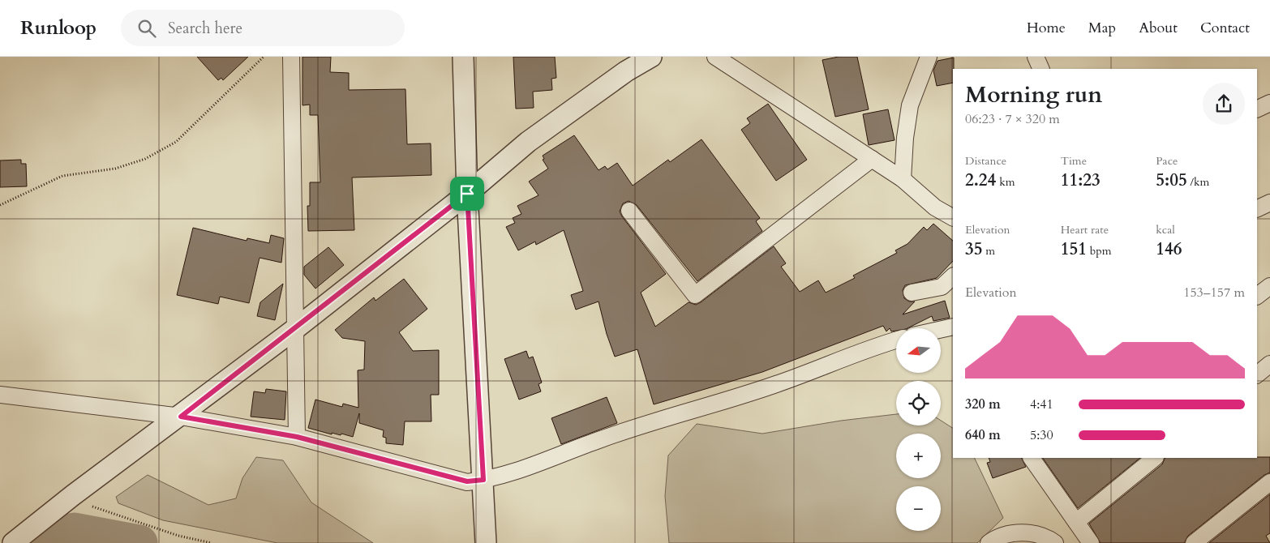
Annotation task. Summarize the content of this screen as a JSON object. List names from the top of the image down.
{
  "north": "left",
  "page": {
    "header": "Runloop",
    "search": "Search here",
    "nav": [
      "Home",
      "Map",
      "About",
      "Contact"
    ],
    "heading": ["Morning run", "06:23 · 7 × 320 m"],
    "stats": [
      ["Distance", "2.24 km"],
      ["Time", "11:23"],
      ["Pace", "5:05 /km"],
      ["Elevation", "35 m"],
      ["Heart rate", "151 bpm"],
      ["kcal", "146"]
    ],
    "chart": ["Elevation", "153–157 m"],
    "map_buttons": ["+", "−"],
    "list": [
      {
        "name": "320 m",
        "note": "4:41"
      },
      {
        "name": "640 m",
        "note": "5:30"
      }
    ]
  }
}
